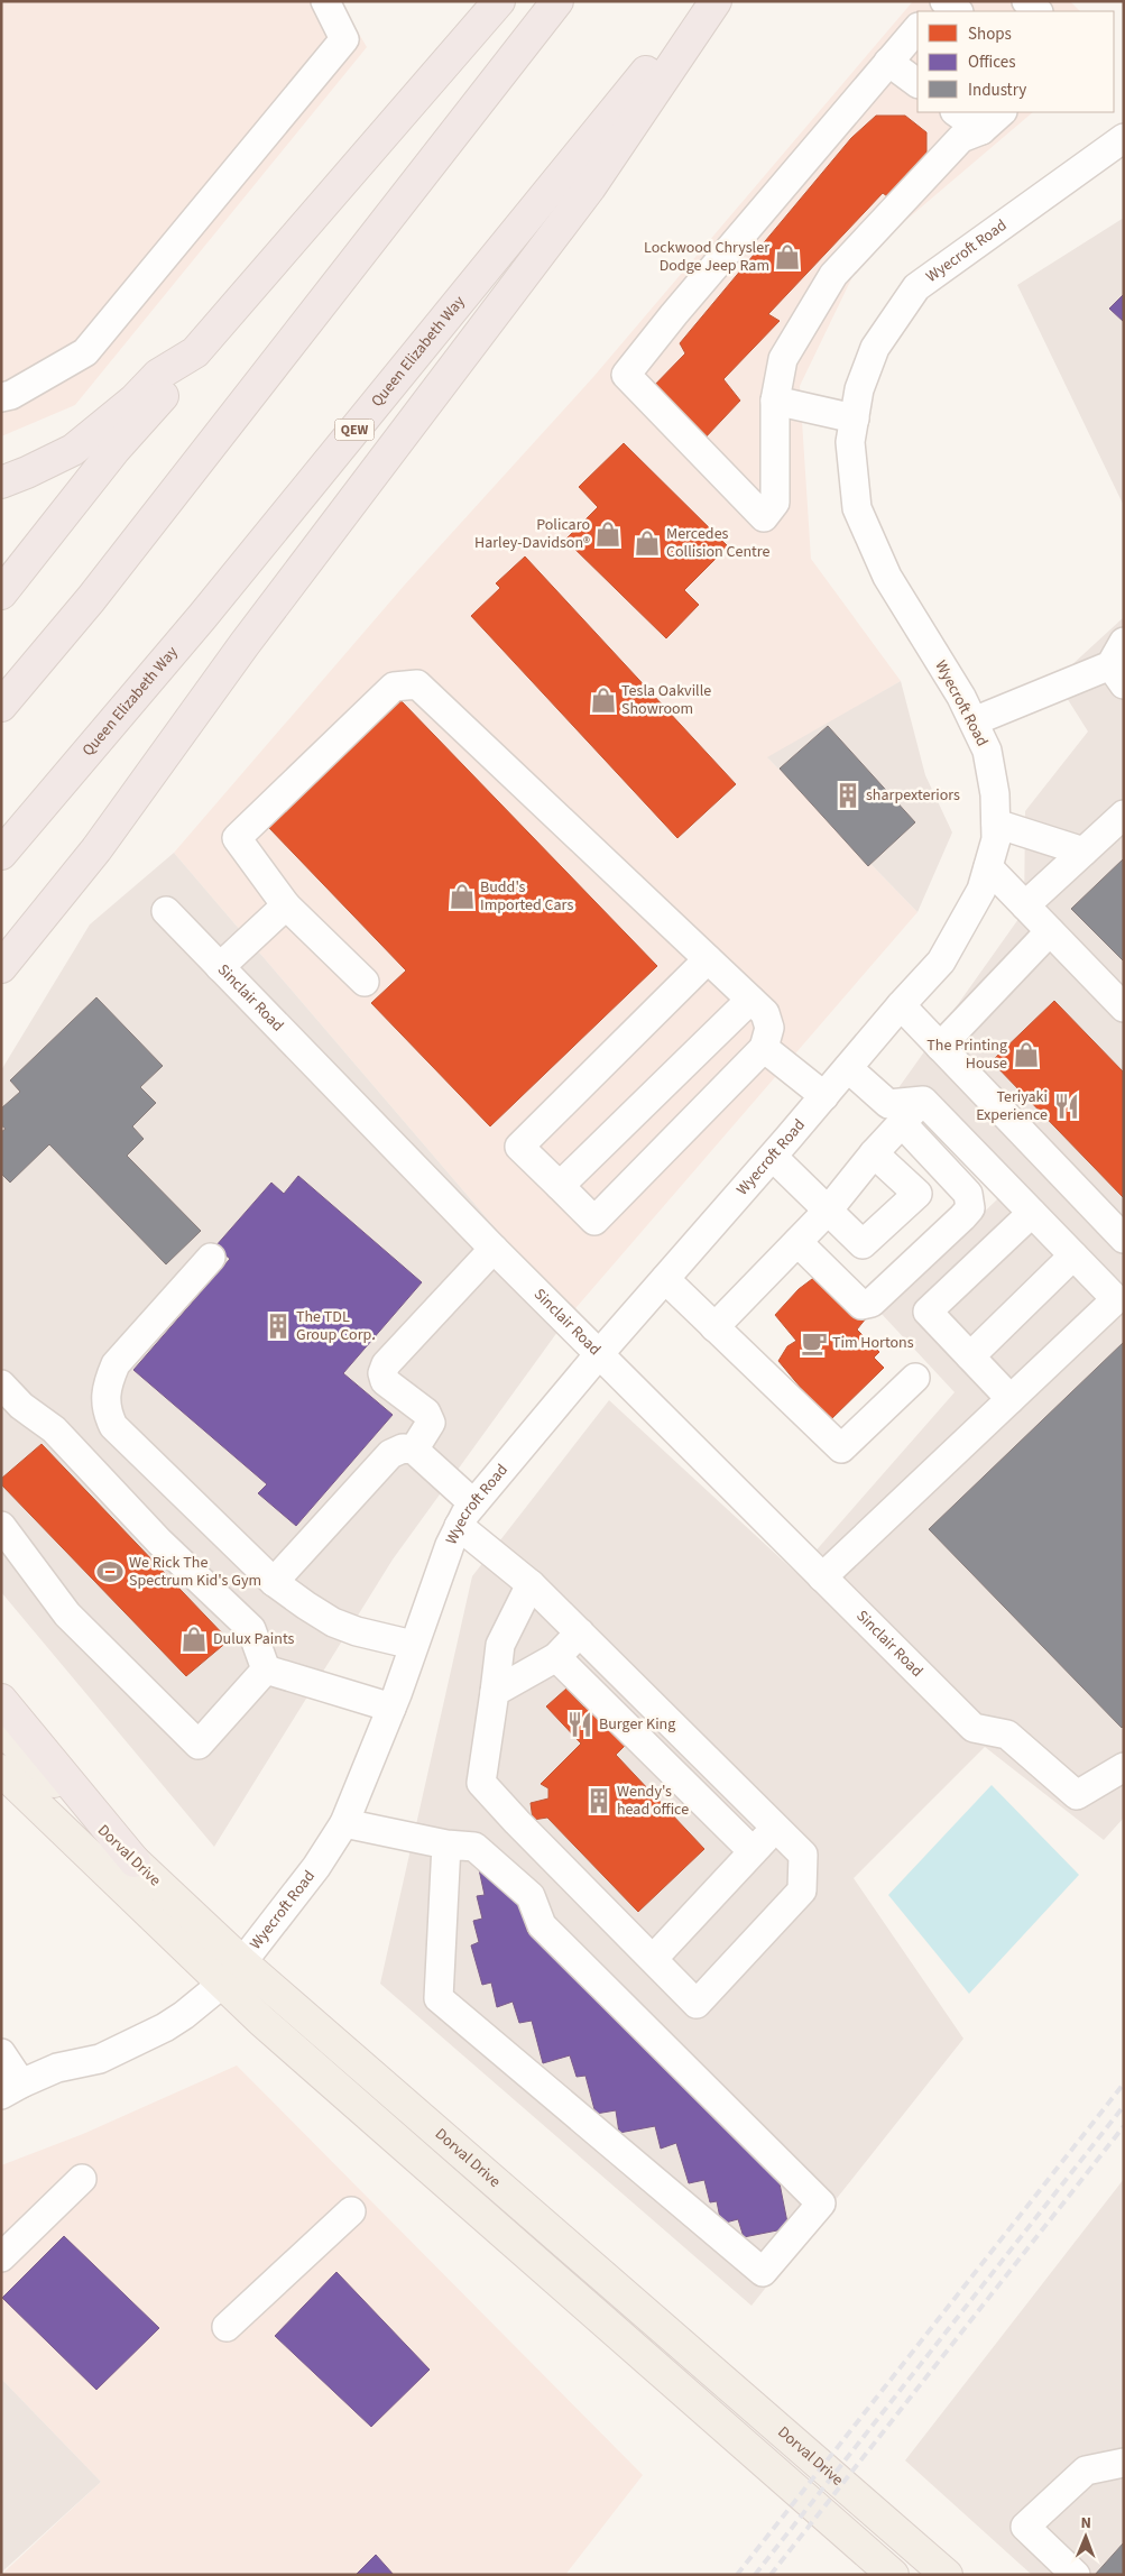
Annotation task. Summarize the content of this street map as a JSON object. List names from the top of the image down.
{
  "streets": {
    "highway": ["Queen Elizabeth Way", "QEW"],
    "main road": ["Dorval Drive"],
    "street": ["Wyecroft Road", "Sinclair Road"]
  },
  "crossings": [
    ["Wyecroft Road", "Sinclair Road"],
    ["Wyecroft Road", "Dorval Drive"]
  ],
  "places": {
    "shop": [
      "Lockwood Chrysler Dodge Jeep Ram",
      "Policaro Harley-Davidson®",
      "Mercedes Collision Centre",
      "Tesla Oakville Showroom",
      "Budd's Imported Cars",
      "The Printing House",
      "Dulux Paints"
    ],
    "building": ["sharpexteriors", "The TDL Group Corp.", "Wendy's head office"],
    "restaurant": ["Teriyaki Experience", "Burger King"],
    "cafe": ["Tim Hortons"],
    "sports": ["We Rick The Spectrum Kid's Gym"]
  },
  "legend": ["Shops", "Offices", "Industry"],
  "north": "top"
}
